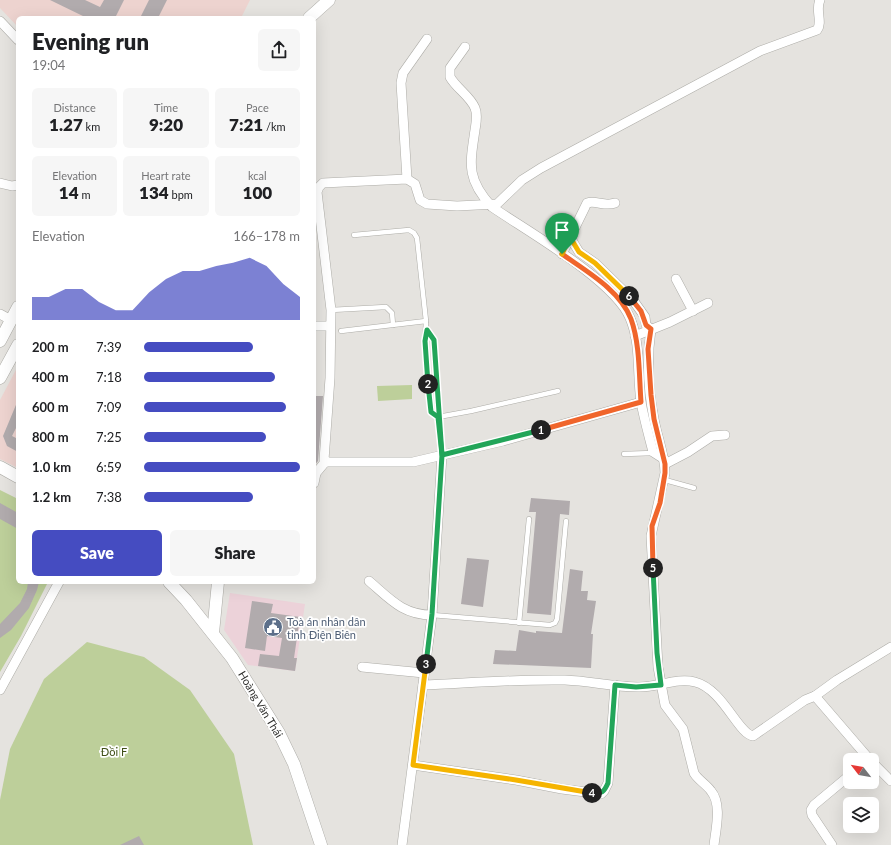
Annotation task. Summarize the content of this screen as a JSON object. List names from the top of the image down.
{
  "streets": {
    "street": ["Hoàng Văn Thái"]
  },
  "parks": ["Đồi F"],
  "places": {
    "public building": ["Toà án nhân dân tỉnh Điện Biên"]
  },
  "north": "top left",
  "page": {
    "heading": ["Evening run", "19:04"],
    "stats": [
      ["Distance", "1.27 km"],
      ["Time", "9:20"],
      ["Pace", "7:21 /km"],
      ["Elevation", "14 m"],
      ["Heart rate", "134 bpm"],
      ["kcal", "100"]
    ],
    "chart": ["Elevation", "166–178 m"],
    "pins": [
      "6",
      "2",
      "1",
      "5",
      "3",
      "4"
    ],
    "list": [
      {
        "name": "200 m",
        "note": "7:39"
      },
      {
        "name": "400 m",
        "note": "7:18"
      },
      {
        "name": "600 m",
        "note": "7:09"
      },
      {
        "name": "800 m",
        "note": "7:25"
      },
      {
        "name": "1.0 km",
        "note": "6:59"
      },
      {
        "name": "1.2 km",
        "note": "7:38"
      }
    ],
    "buttons": ["Save", "Share"]
  }
}
